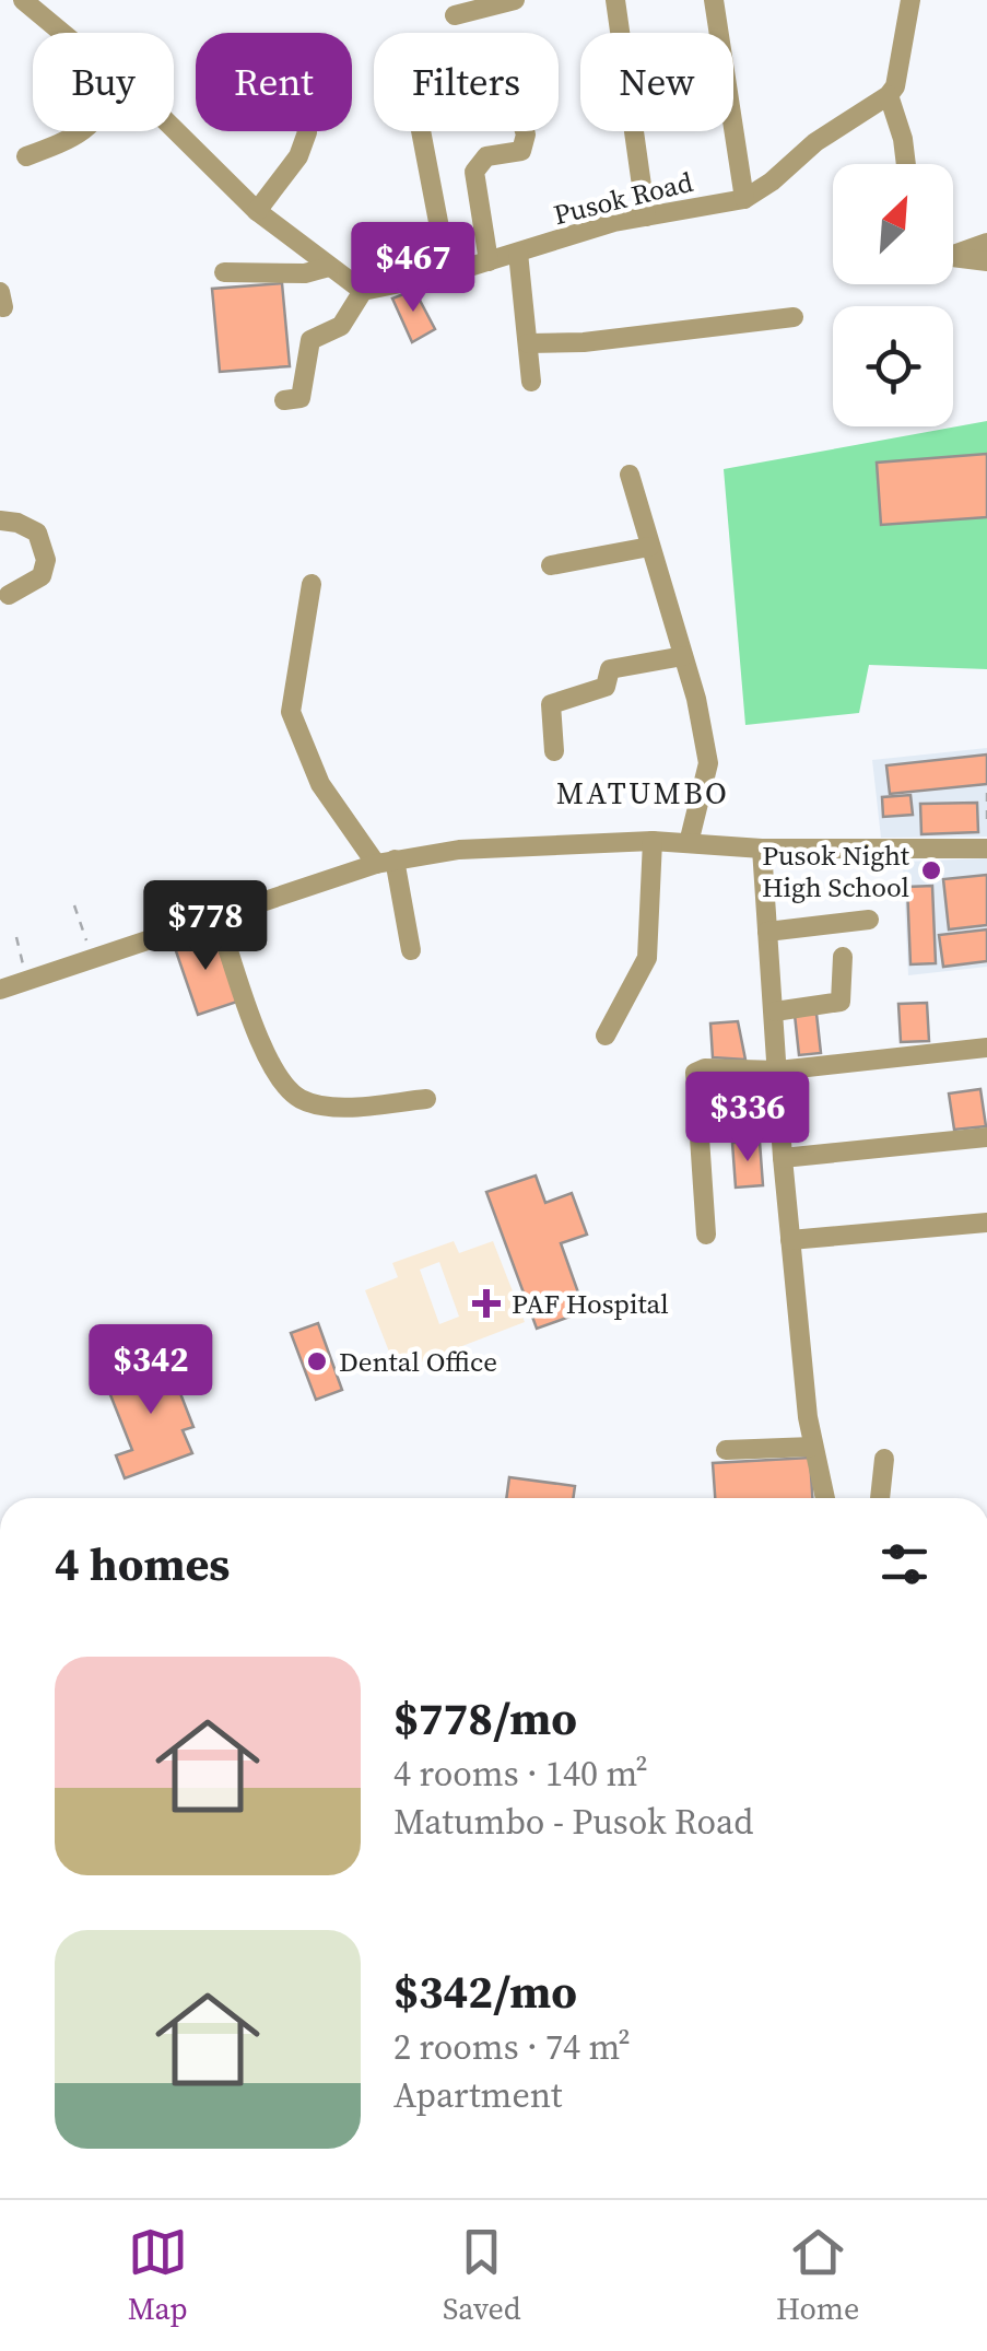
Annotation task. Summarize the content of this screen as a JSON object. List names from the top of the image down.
{
  "streets": {
    "street": ["Pusok Road"]
  },
  "districts": ["MATUMBO"],
  "places": {
    "other": ["Pusok Night High School", "Dental Office"],
    "health": ["PAF Hospital"]
  },
  "north": "top right",
  "page": {
    "chip": [
      "Buy",
      "Rent",
      "Filters",
      "New"
    ],
    "price": [
      "$467",
      "$778",
      "$336",
      "$342"
    ],
    "heading": "4 homes",
    "list": [
      {
        "name": "$778/mo",
        "note": "4 rooms · 140 m² · Matumbo - Pusok Road"
      },
      {
        "name": "$342/mo",
        "note": "2 rooms · 74 m² · Apartment"
      }
    ],
    "tabs": ["Map", "Saved", "Home"]
  }
}
